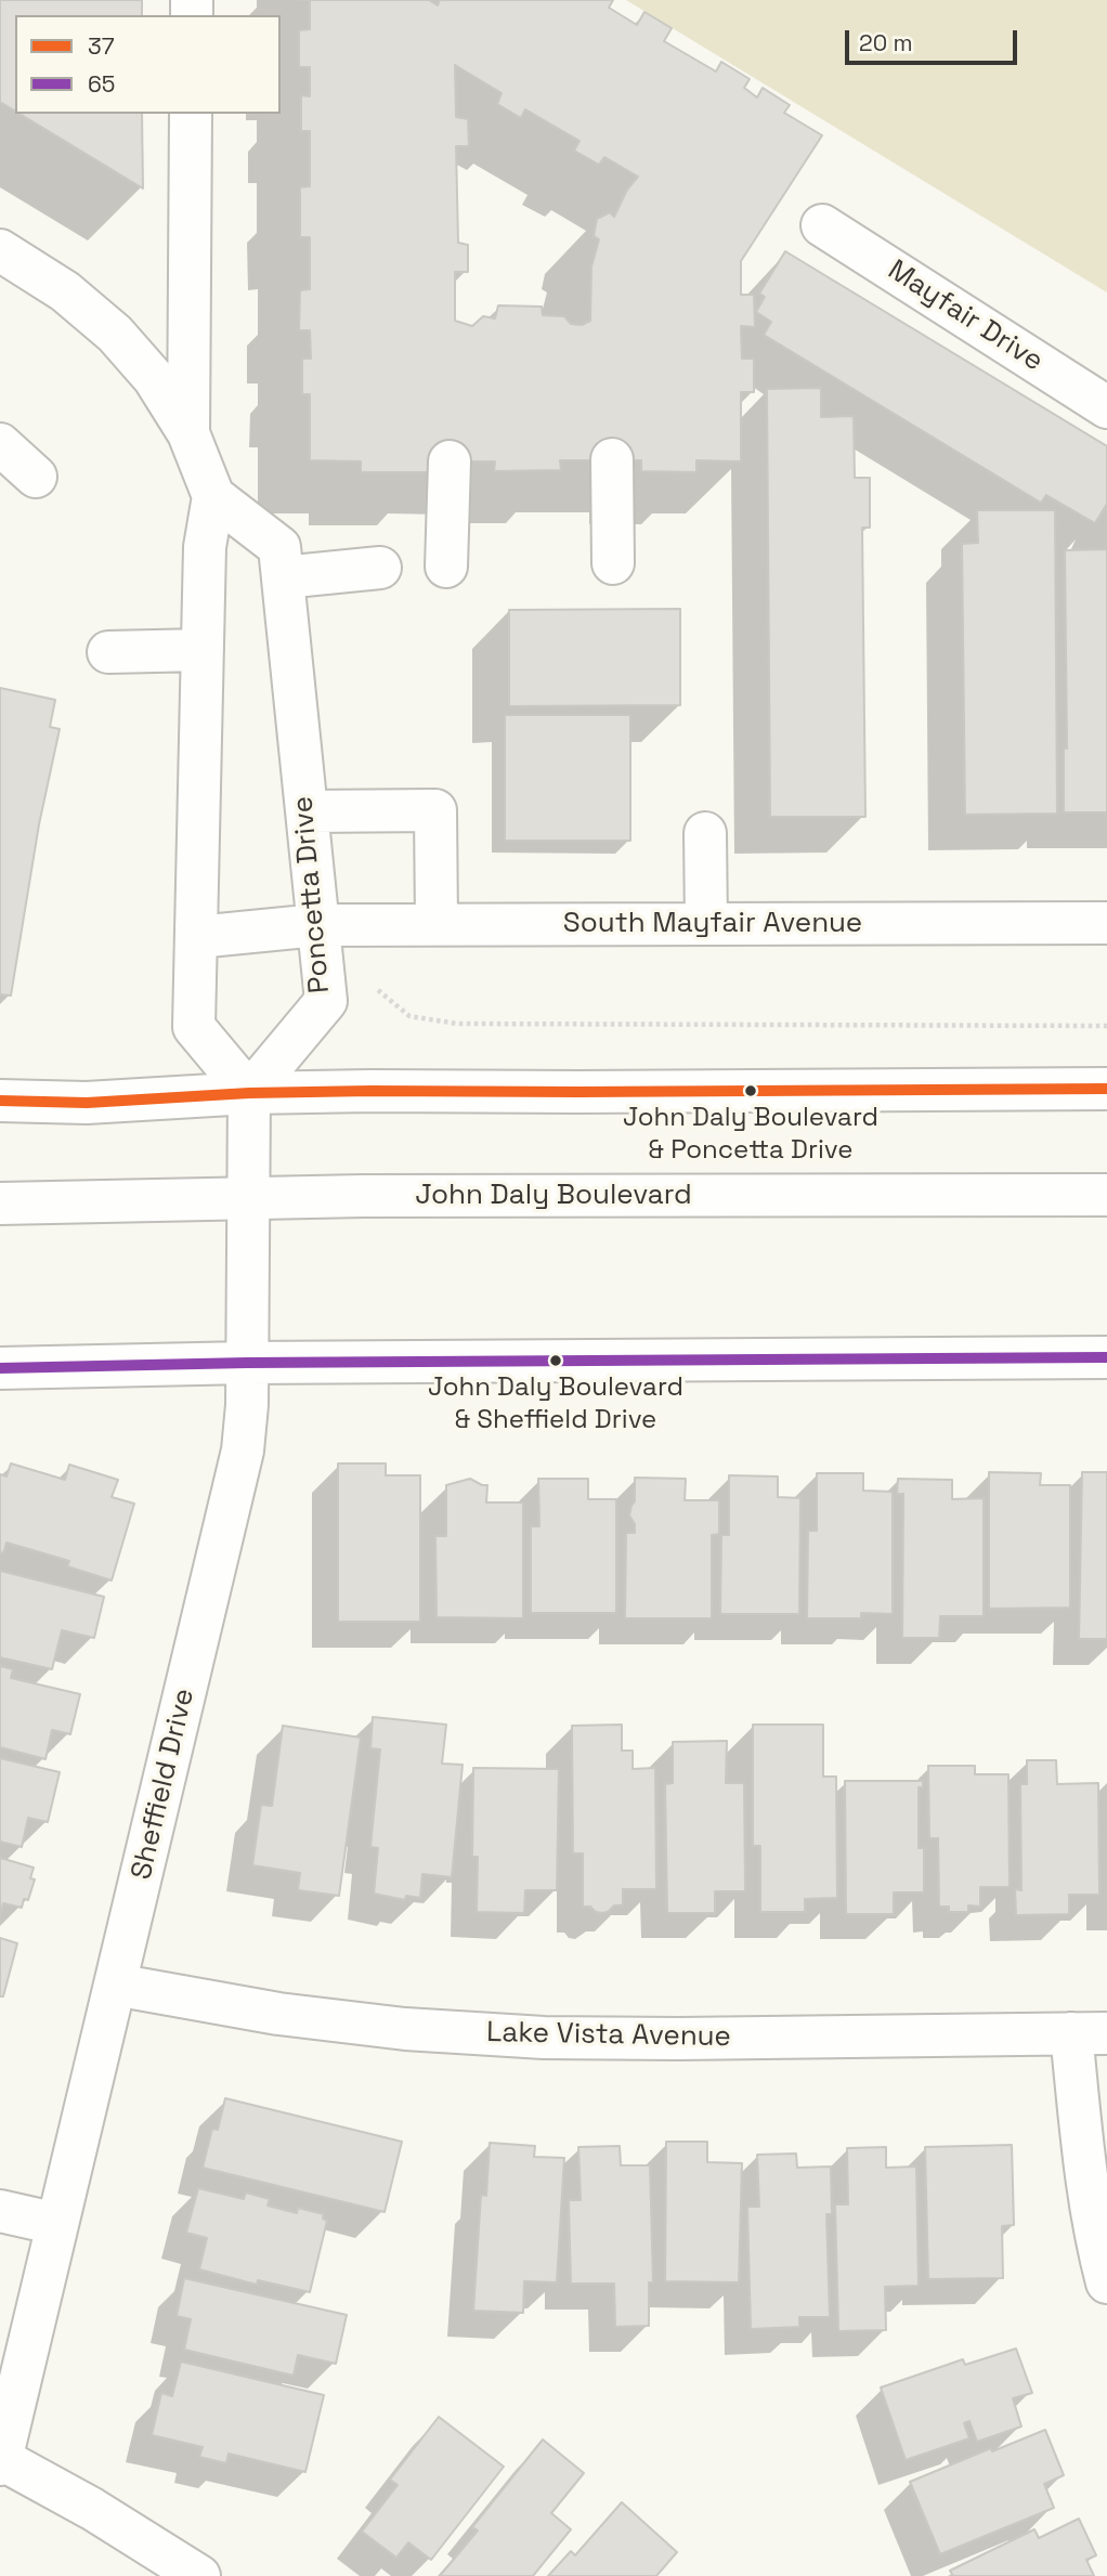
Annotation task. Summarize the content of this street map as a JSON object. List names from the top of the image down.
{
  "streets": {
    "street": [
      "Mayfair Drive",
      "Poncetta Drive",
      "South Mayfair Avenue",
      "John Daly Boulevard",
      "Sheffield Drive",
      "Lake Vista Avenue"
    ]
  },
  "crossings": [
    ["Poncetta Drive", "South Mayfair Avenue"],
    ["Poncetta Drive", "Sheffield Drive"],
    ["John Daly Boulevard", "Sheffield Drive"],
    ["Sheffield Drive", "Lake Vista Avenue"]
  ],
  "places": ["John Daly Boulevard & Poncetta Drive", "John Daly Boulevard & Sheffield Drive"],
  "lines": ["transit line 37", "transit line 65"],
  "legend": ["37", "65"],
  "scale_bar": "20 m"
}
